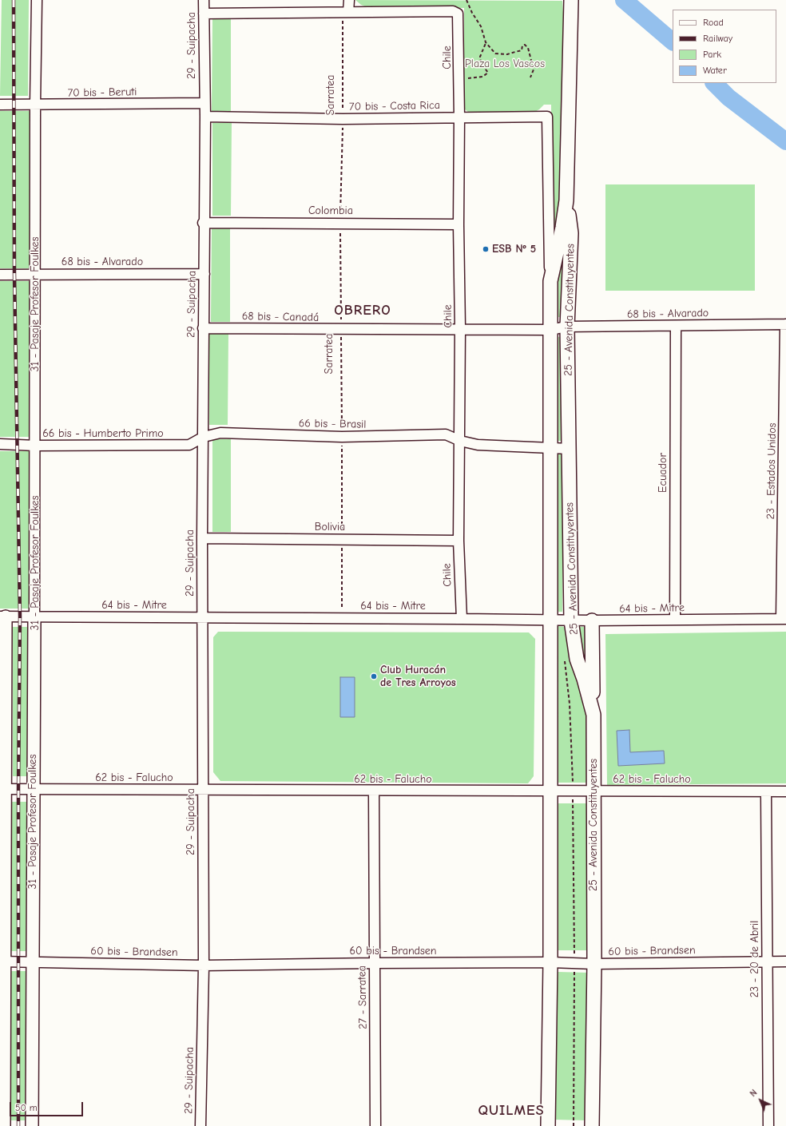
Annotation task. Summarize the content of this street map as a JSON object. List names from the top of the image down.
{
  "streets": {
    "main road": ["25 - Avenida Constituyentes"],
    "street": [
      "29 - Suipacha",
      "Chile",
      "70 bis - Beruti",
      "70 bis - Costa Rica",
      "Colombia",
      "68 bis - Alvarado",
      "31 - Pasaje Profesor Foulkes",
      "68 bis - Canadá",
      "66 bis - Brasil",
      "66 bis - Humberto Primo",
      "23 - Estados Unidos",
      "Ecuador",
      "Bolivia",
      "64 bis - Mitre",
      "62 bis - Falucho",
      "60 bis - Brandsen",
      "23 - 20 de Abril",
      "27 - Sarratea"
    ],
    "path": ["Sarratea"]
  },
  "crossings": [
    ["29 - Suipacha", "70 bis - Beruti"],
    ["29 - Suipacha", "70 bis - Costa Rica"],
    ["29 - Suipacha", "Colombia"],
    ["29 - Suipacha", "68 bis - Alvarado"],
    ["29 - Suipacha", "68 bis - Canadá"],
    ["29 - Suipacha", "66 bis - Brasil"],
    ["29 - Suipacha", "66 bis - Humberto Primo"],
    ["29 - Suipacha", "Bolivia"],
    ["29 - Suipacha", "64 bis - Mitre"],
    ["29 - Suipacha", "62 bis - Falucho"],
    ["29 - Suipacha", "60 bis - Brandsen"],
    ["Chile", "Sarratea"],
    ["Chile", "70 bis - Costa Rica"],
    ["Chile", "Colombia"],
    ["Chile", "68 bis - Canadá"],
    ["Chile", "66 bis - Brasil"],
    ["Chile", "Bolivia"],
    ["Chile", "64 bis - Mitre"],
    ["70 bis - Beruti", "31 - Pasaje Profesor Foulkes"],
    ["Sarratea", "70 bis - Costa Rica"],
    ["Sarratea", "Colombia"],
    ["Sarratea", "68 bis - Canadá"],
    ["Sarratea", "66 bis - Brasil"],
    ["Sarratea", "Bolivia"],
    ["Sarratea", "64 bis - Mitre"],
    ["70 bis - Costa Rica", "25 - Avenida Constituyentes"],
    ["68 bis - Alvarado", "31 - Pasaje Profesor Foulkes"],
    ["68 bis - Alvarado", "25 - Avenida Constituyentes"],
    ["68 bis - Alvarado", "68 bis - Canadá"],
    ["68 bis - Alvarado", "23 - Estados Unidos"],
    ["68 bis - Alvarado", "Ecuador"],
    ["31 - Pasaje Profesor Foulkes", "66 bis - Humberto Primo"],
    ["31 - Pasaje Profesor Foulkes", "64 bis - Mitre"],
    ["31 - Pasaje Profesor Foulkes", "62 bis - Falucho"],
    ["31 - Pasaje Profesor Foulkes", "60 bis - Brandsen"],
    ["25 - Avenida Constituyentes", "68 bis - Canadá"],
    ["25 - Avenida Constituyentes", "64 bis - Mitre"],
    ["25 - Avenida Constituyentes", "62 bis - Falucho"],
    ["25 - Avenida Constituyentes", "60 bis - Brandsen"],
    ["66 bis - Brasil", "66 bis - Humberto Primo"],
    ["23 - Estados Unidos", "64 bis - Mitre"],
    ["Ecuador", "64 bis - Mitre"],
    ["62 bis - Falucho", "23 - 20 de Abril"],
    ["62 bis - Falucho", "27 - Sarratea"],
    ["60 bis - Brandsen", "23 - 20 de Abril"],
    ["60 bis - Brandsen", "27 - Sarratea"]
  ],
  "districts": ["OBRERO", "QUILMES"],
  "parks": ["Plaza Los Vascos"],
  "places": ["ESB Nº 5", "Club Huracán de Tres Arroyos"],
  "legend": [
    "Road",
    "Railway",
    "Park",
    "Water"
  ],
  "scale_bar": "50 m",
  "north": "top left"
}
